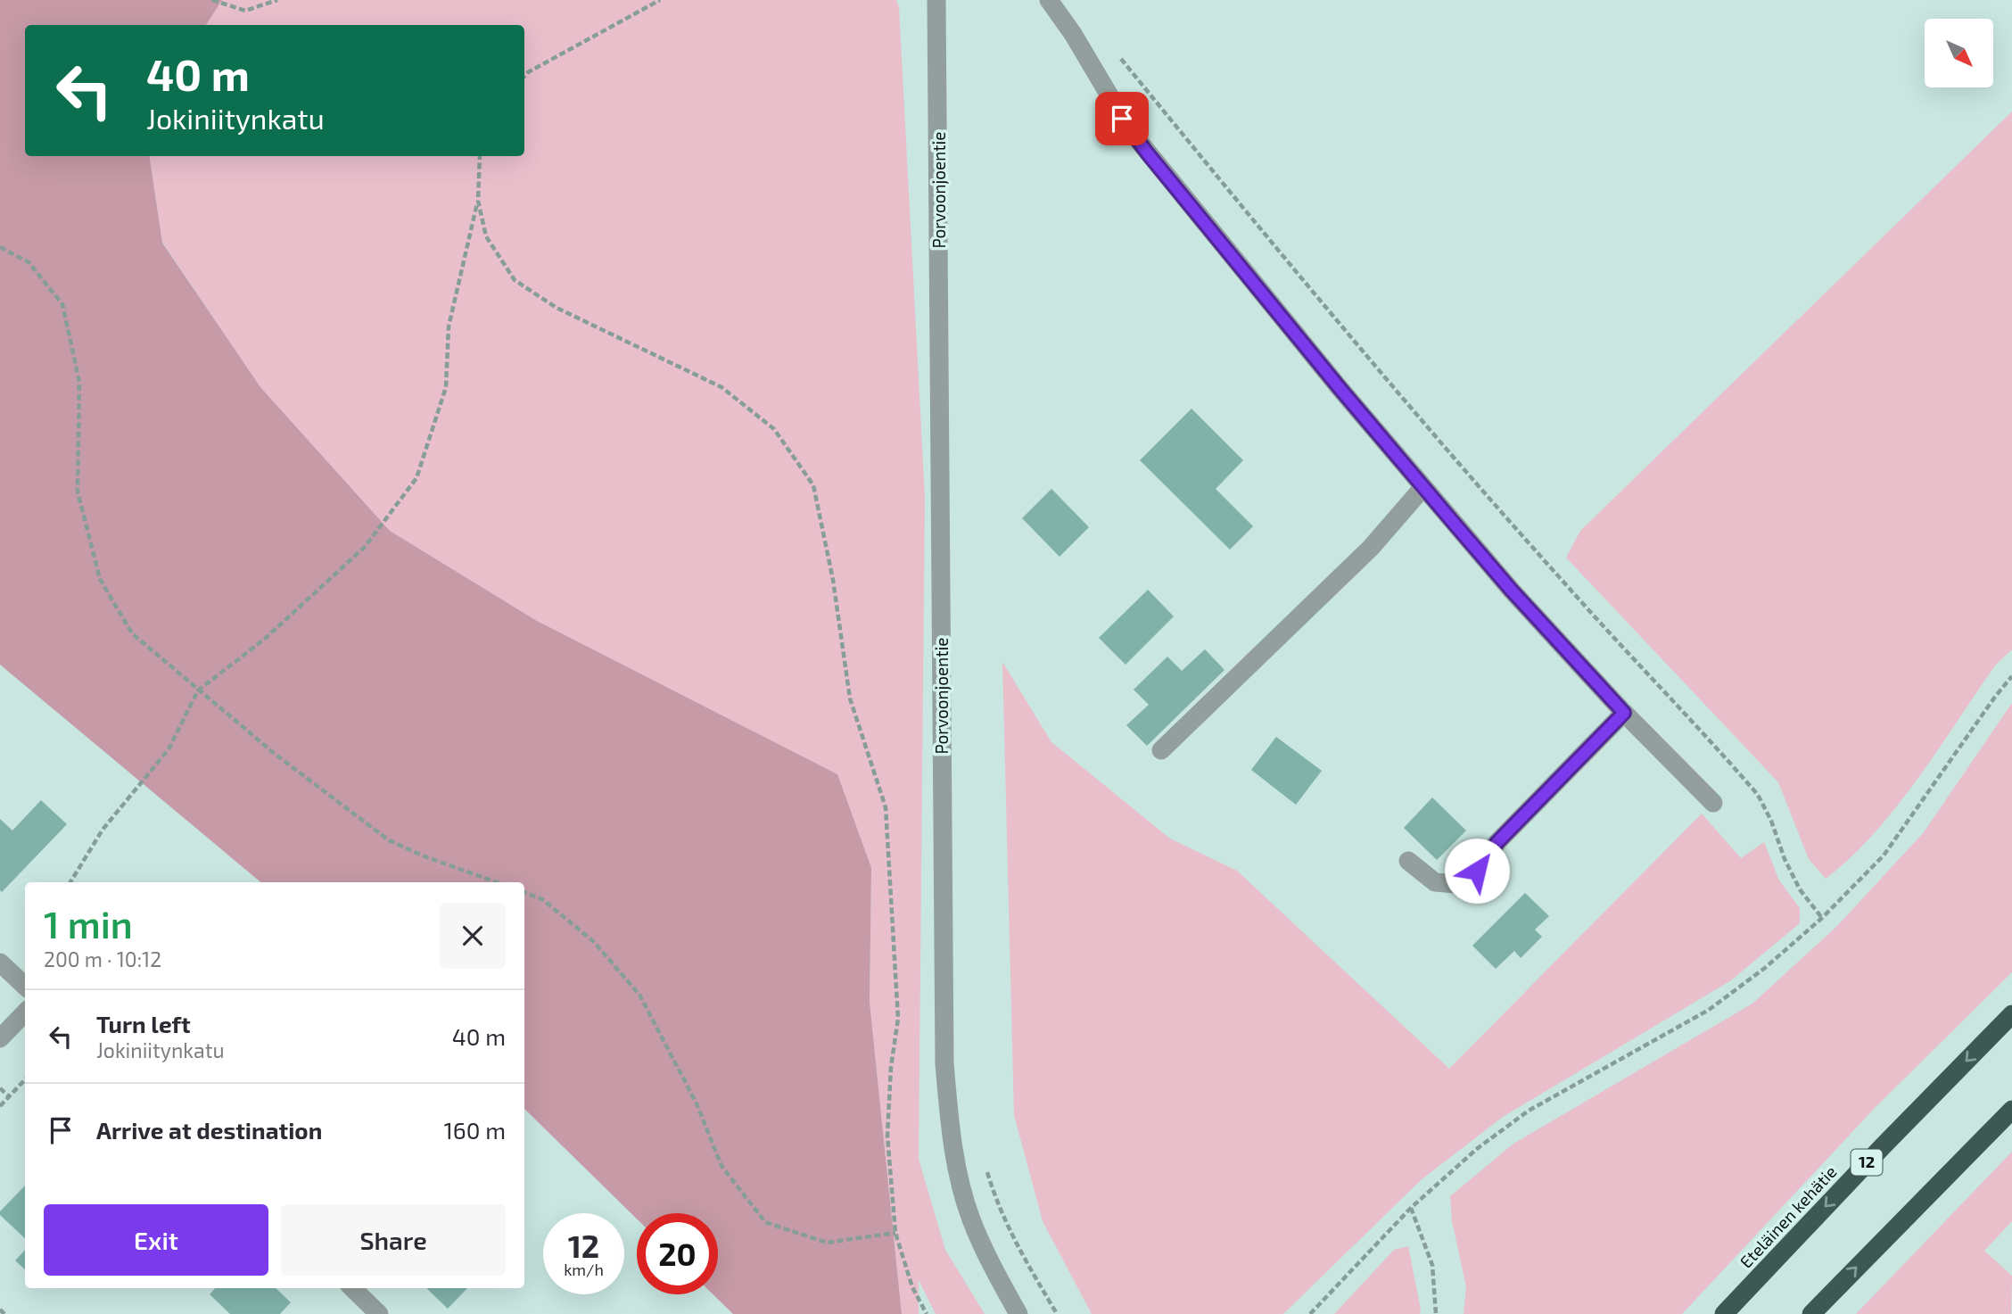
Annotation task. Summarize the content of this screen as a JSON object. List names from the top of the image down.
{
  "streets": {
    "highway": ["12", "Eteläinen kehätie"],
    "street": ["Porvoonjoentie"]
  },
  "north": "bottom right",
  "page": {
    "turn": ["40 m", "Jokiniitynkatu"],
    "heading": ["1 min", "200 m · 10:12"],
    "list": [
      {
        "name": "Turn left",
        "note": "Jokiniitynkatu",
        "value": "40 m"
      },
      {
        "name": "Arrive at destination",
        "value": "160 m"
      }
    ],
    "buttons": ["Exit", "Share"],
    "speed": "12 km/h",
    "limit": "20"
  }
}
